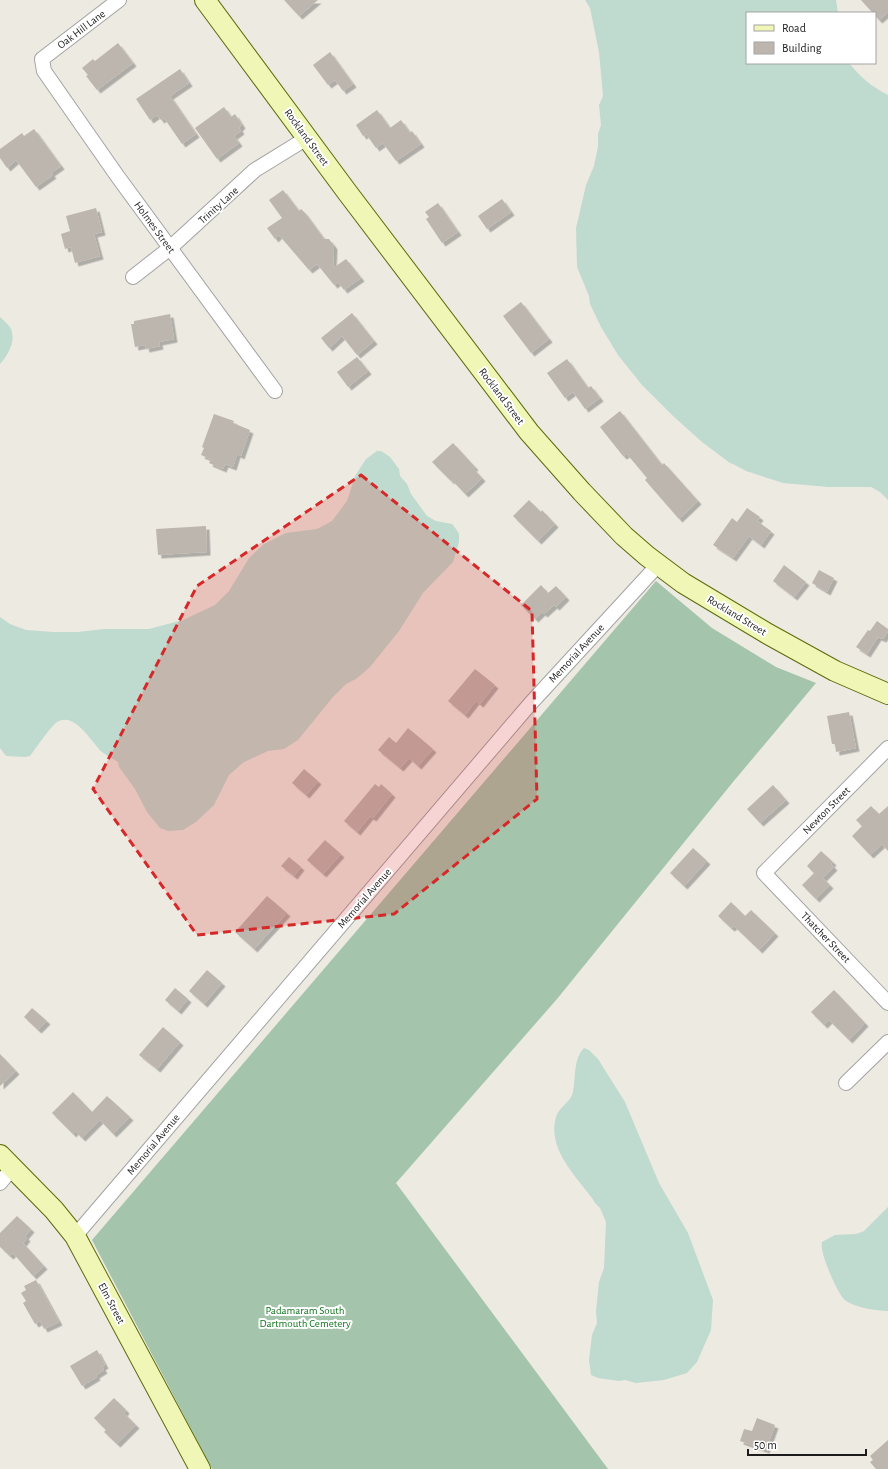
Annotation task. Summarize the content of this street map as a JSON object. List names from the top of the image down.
{
  "streets": {
    "street": [
      "Oak Hill Lane",
      "Rockland Street",
      "Trinity Lane",
      "Holmes Street",
      "Memorial Avenue",
      "Newton Street",
      "Thatcher Street",
      "Elm Street"
    ]
  },
  "crossings": [
    ["Oak Hill Lane", "Holmes Street"],
    ["Rockland Street", "Trinity Lane"],
    ["Rockland Street", "Memorial Avenue"],
    ["Trinity Lane", "Holmes Street"],
    ["Memorial Avenue", "Elm Street"],
    ["Newton Street", "Thatcher Street"]
  ],
  "parks": ["Padamaram South Dartmouth Cemetery"],
  "legend": ["Road", "Building"],
  "scale_bar": "50 m"
}
